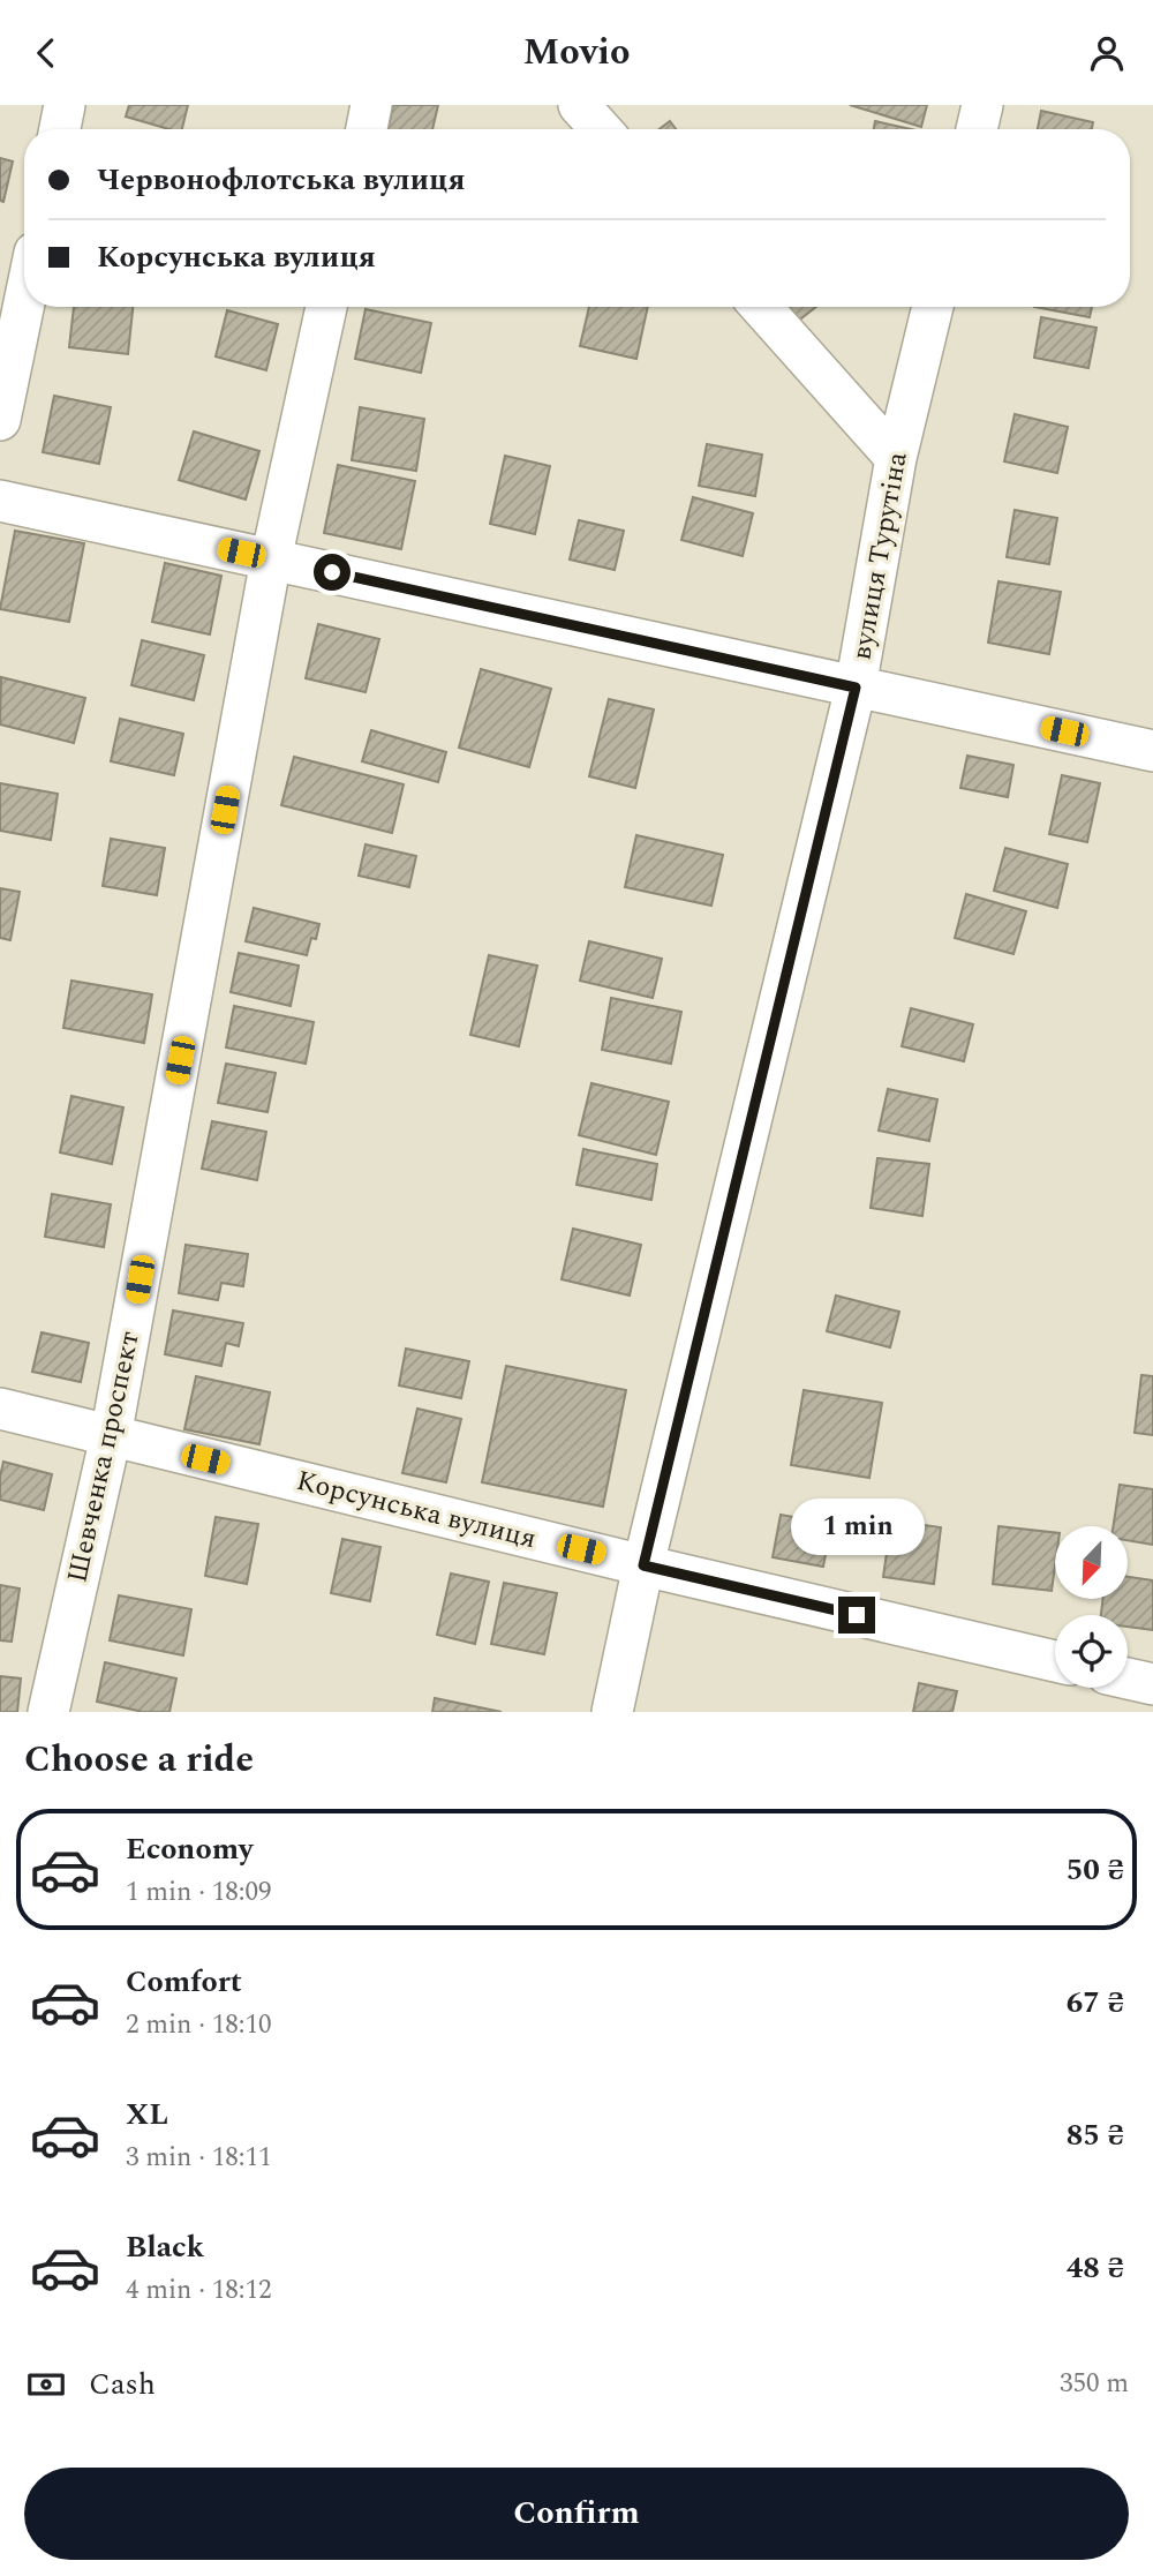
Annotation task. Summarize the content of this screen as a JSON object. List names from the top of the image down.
{
  "streets": {
    "street": ["вулиця Турутіна", "Шевченка проспект", "Корсунська вулиця"]
  },
  "crossings": [
    ["вулиця Турутіна", "Корсунська вулиця"],
    ["Шевченка проспект", "Корсунська вулиця"]
  ],
  "north": "bottom left",
  "page": {
    "header": "Movio",
    "banner": ["Червонофлотська вулиця", "Корсунська вулиця"],
    "bubble": "1 min",
    "heading": "Choose a ride",
    "list": [
      {
        "name": "Economy",
        "note": "1 min · 18:09",
        "value": "50 ₴"
      },
      {
        "name": "Comfort",
        "note": "2 min · 18:10",
        "value": "67 ₴"
      },
      {
        "name": "XL",
        "note": "3 min · 18:11",
        "value": "85 ₴"
      },
      {
        "name": "Black",
        "note": "4 min · 18:12",
        "value": "48 ₴"
      }
    ],
    "pay": ["Cash", "350 m"],
    "buttons": "Confirm"
  }
}
